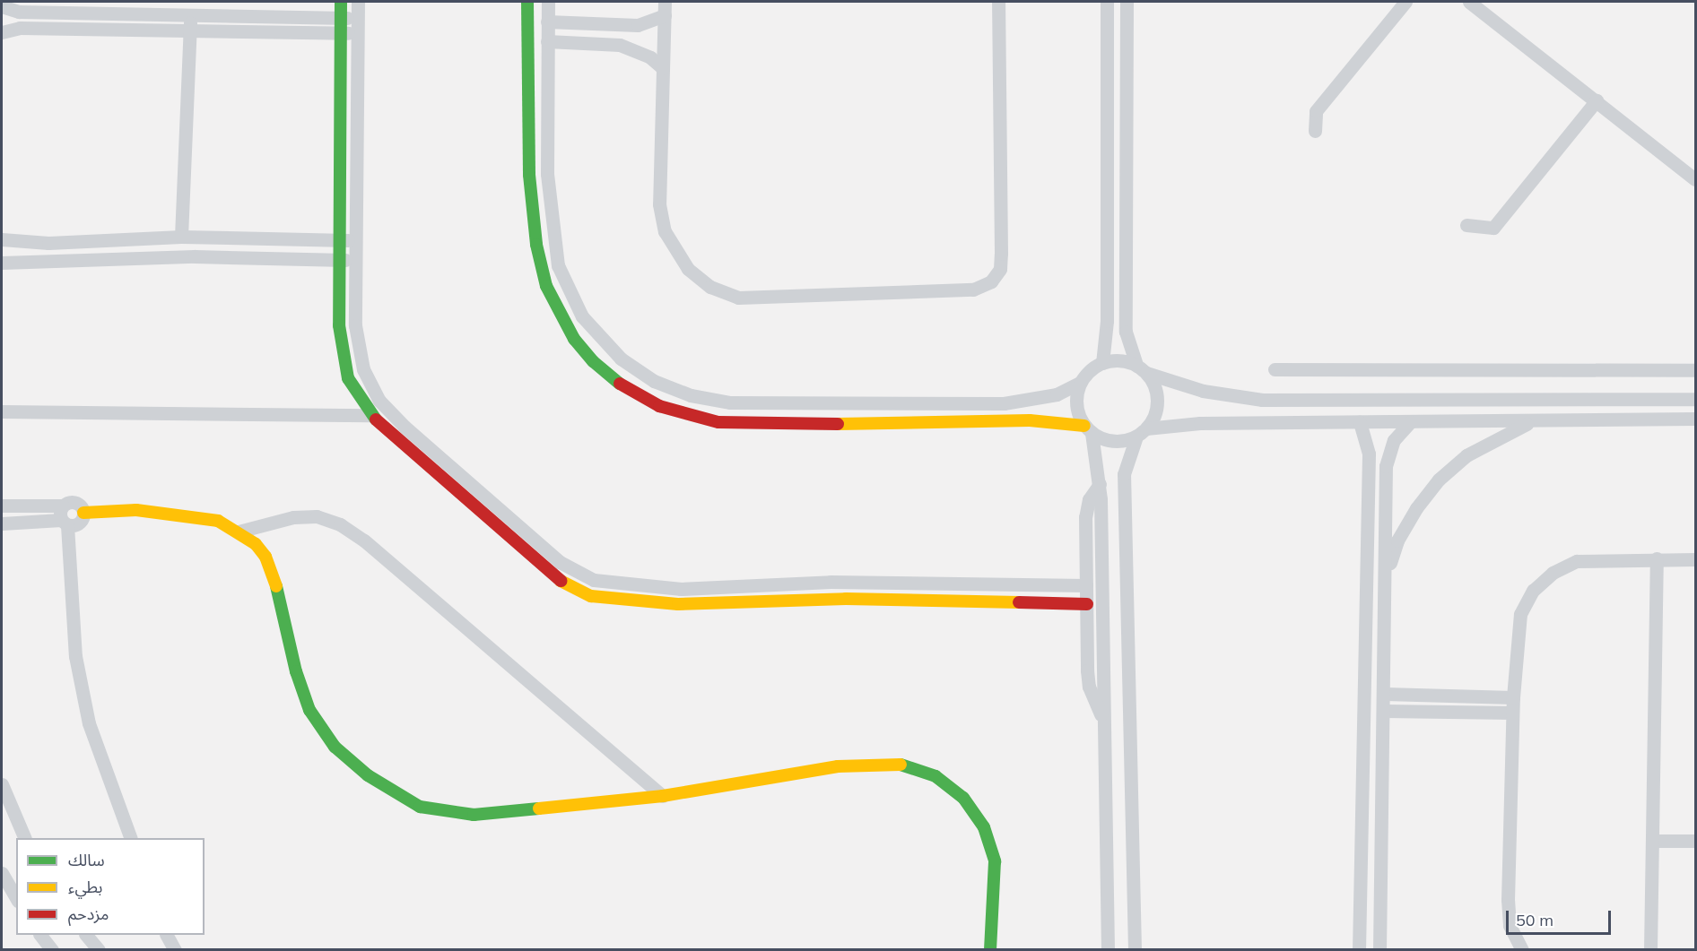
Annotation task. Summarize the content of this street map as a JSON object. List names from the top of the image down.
{
  "legend": ["سالك", "بطيء", "مزدحم"],
  "scale_bar": "50 m"
}
